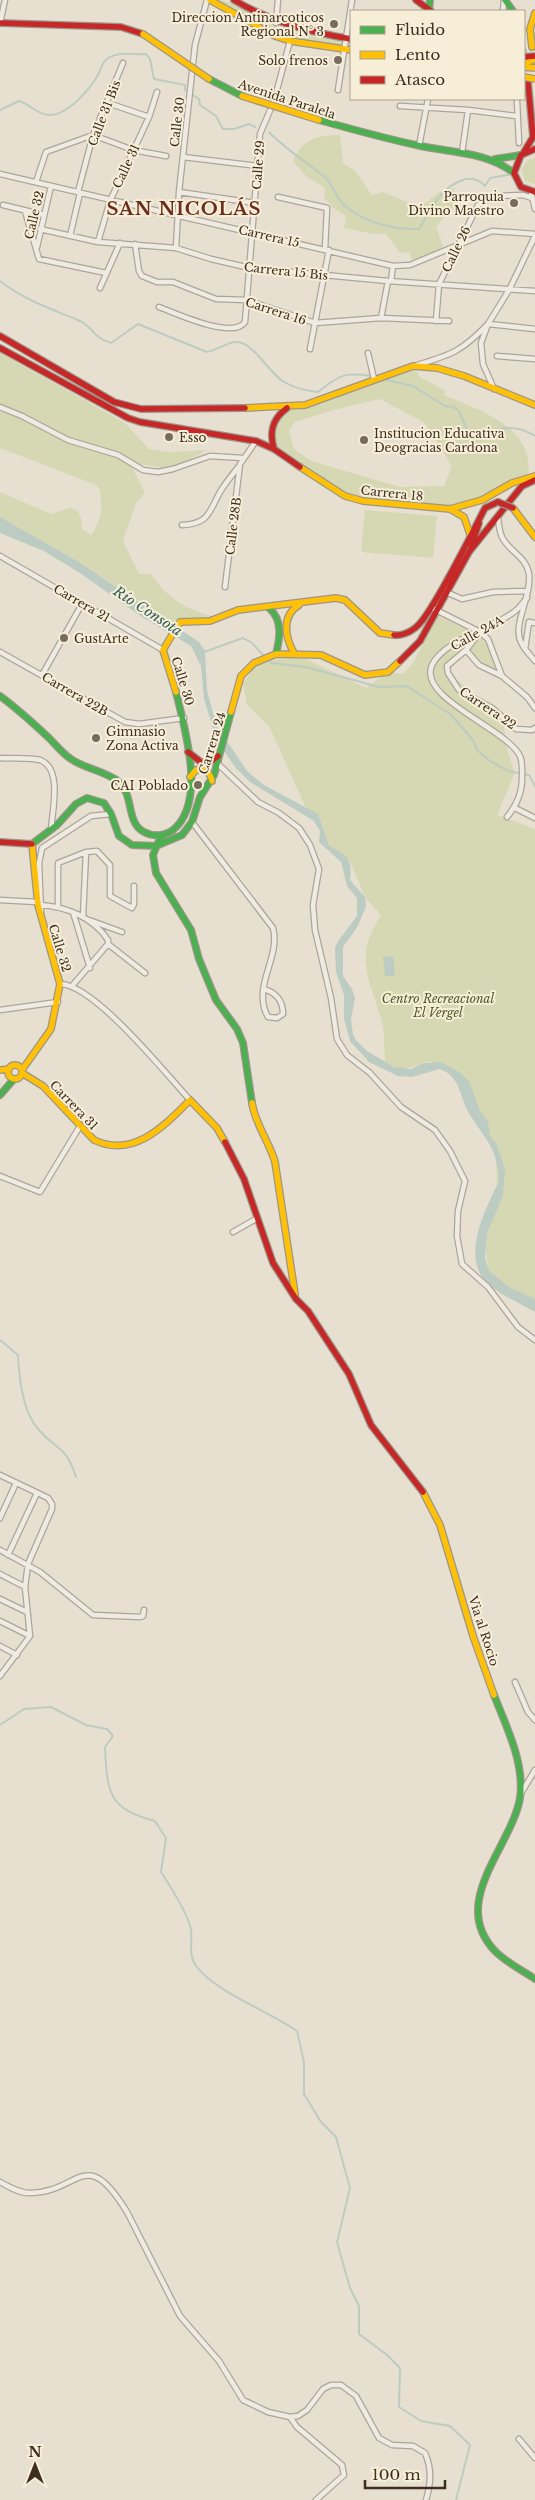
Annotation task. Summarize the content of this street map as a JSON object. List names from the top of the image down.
{
  "streets": {
    "main road": [
      "Avenida Paralela",
      "Calle 30",
      "Calle 32",
      "Carrera 18",
      "Carrera 24",
      "Carrera 31",
      "Via al Rocio"
    ],
    "street": [
      "Calle 31 Bis",
      "Calle 29",
      "Calle 31",
      "Carrera 15",
      "Calle 26",
      "Carrera 15 Bis",
      "Carrera 16",
      "Calle 28B",
      "Carrera 21",
      "Calle 24A",
      "Carrera 22B",
      "Carrera 22"
    ]
  },
  "crossings": [
    ["Avenida Paralela", "Calle 26"],
    ["Calle 31 Bis", "Calle 32"],
    ["Calle 31 Bis", "Carrera 15"],
    ["Calle 31 Bis", "Carrera 15 Bis"],
    ["Calle 30", "Carrera 15"],
    ["Calle 30", "Carrera 15 Bis"],
    ["Calle 30", "Carrera 21"],
    ["Calle 30", "Carrera 22B"],
    ["Calle 30", "Carrera 24"],
    ["Calle 29", "Carrera 15"],
    ["Calle 29", "Carrera 15 Bis"],
    ["Calle 29", "Carrera 16"],
    ["Calle 31", "Carrera 15"],
    ["Calle 31", "Carrera 15 Bis"],
    ["Calle 32", "Carrera 15"],
    ["Calle 32", "Carrera 15 Bis"],
    ["Calle 32", "Carrera 31"],
    ["Carrera 15", "Calle 26"],
    ["Calle 26", "Carrera 15 Bis"],
    ["Calle 26", "Carrera 16"],
    ["Carrera 15 Bis", "Carrera 16"],
    ["Carrera 18", "Calle 28B"],
    ["Carrera 22B", "Carrera 24"],
    ["Carrera 31", "Via al Rocio"]
  ],
  "districts": ["SAN NICOLÁS"],
  "water": ["Río Consota"],
  "parks": ["Centro Recreacional El Vergel"],
  "places": [
    "Direccion Antinarcoticos Regional N° 3",
    "Solo frenos",
    "Parroquia Divino Maestro",
    "Esso",
    "Institucion Educativa Deogracias Cardona",
    "GustArte",
    "Gimnasio Zona Activa",
    "CAI Poblado"
  ],
  "legend": ["Fluido", "Lento", "Atasco"],
  "scale_bar": "100 m",
  "north": "top"
}
